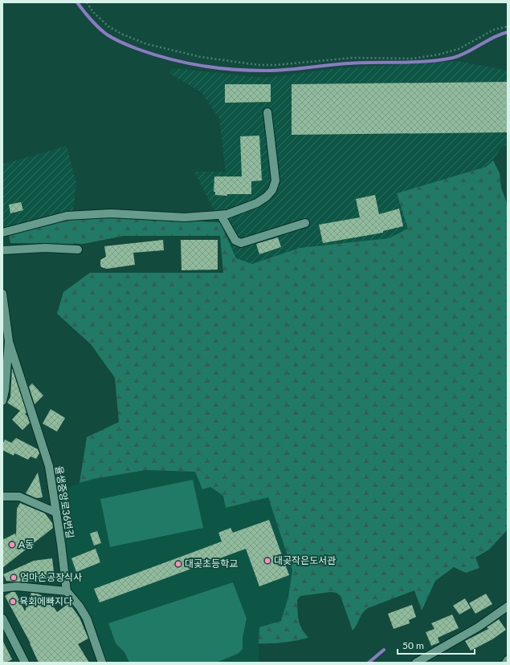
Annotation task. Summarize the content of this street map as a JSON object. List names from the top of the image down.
{
  "streets": {
    "street": ["율생중앙로36번길"]
  },
  "places": [
    "A동",
    "대곶작은도서관",
    "대곶초등학교",
    "엄마손공장식사",
    "육회에빠지다"
  ],
  "scale_bar": "50 m"
}
